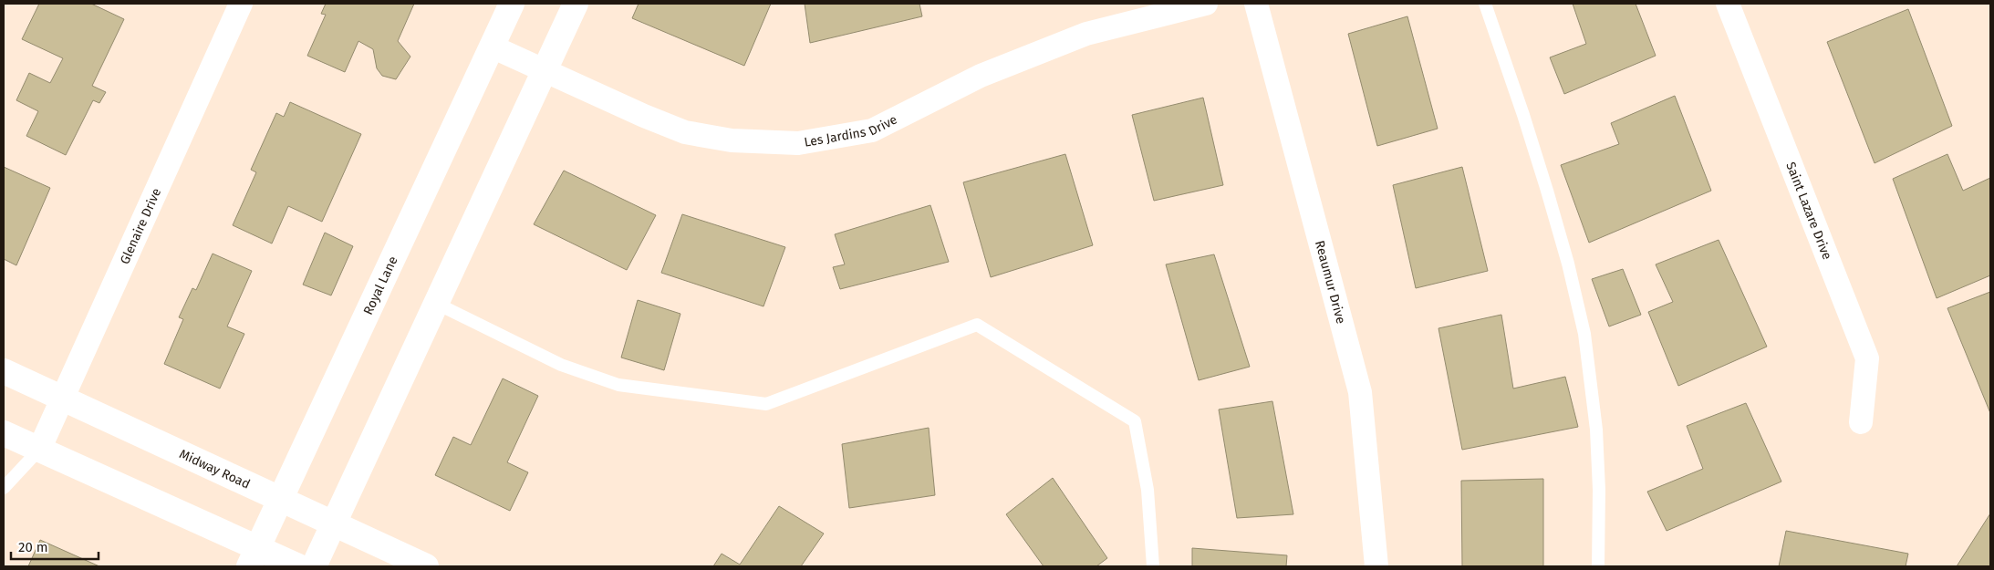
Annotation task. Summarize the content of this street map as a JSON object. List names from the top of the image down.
{
  "streets": {
    "main road": ["Royal Lane", "Midway Road"],
    "street": [
      "Les Jardins Drive",
      "Saint Lazare Drive",
      "Glenaire Drive",
      "Reaumur Drive"
    ]
  },
  "crossings": [
    ["Les Jardins Drive", "Royal Lane"],
    ["Glenaire Drive", "Midway Road"],
    ["Royal Lane", "Midway Road"]
  ],
  "scale_bar": "20 m"
}
